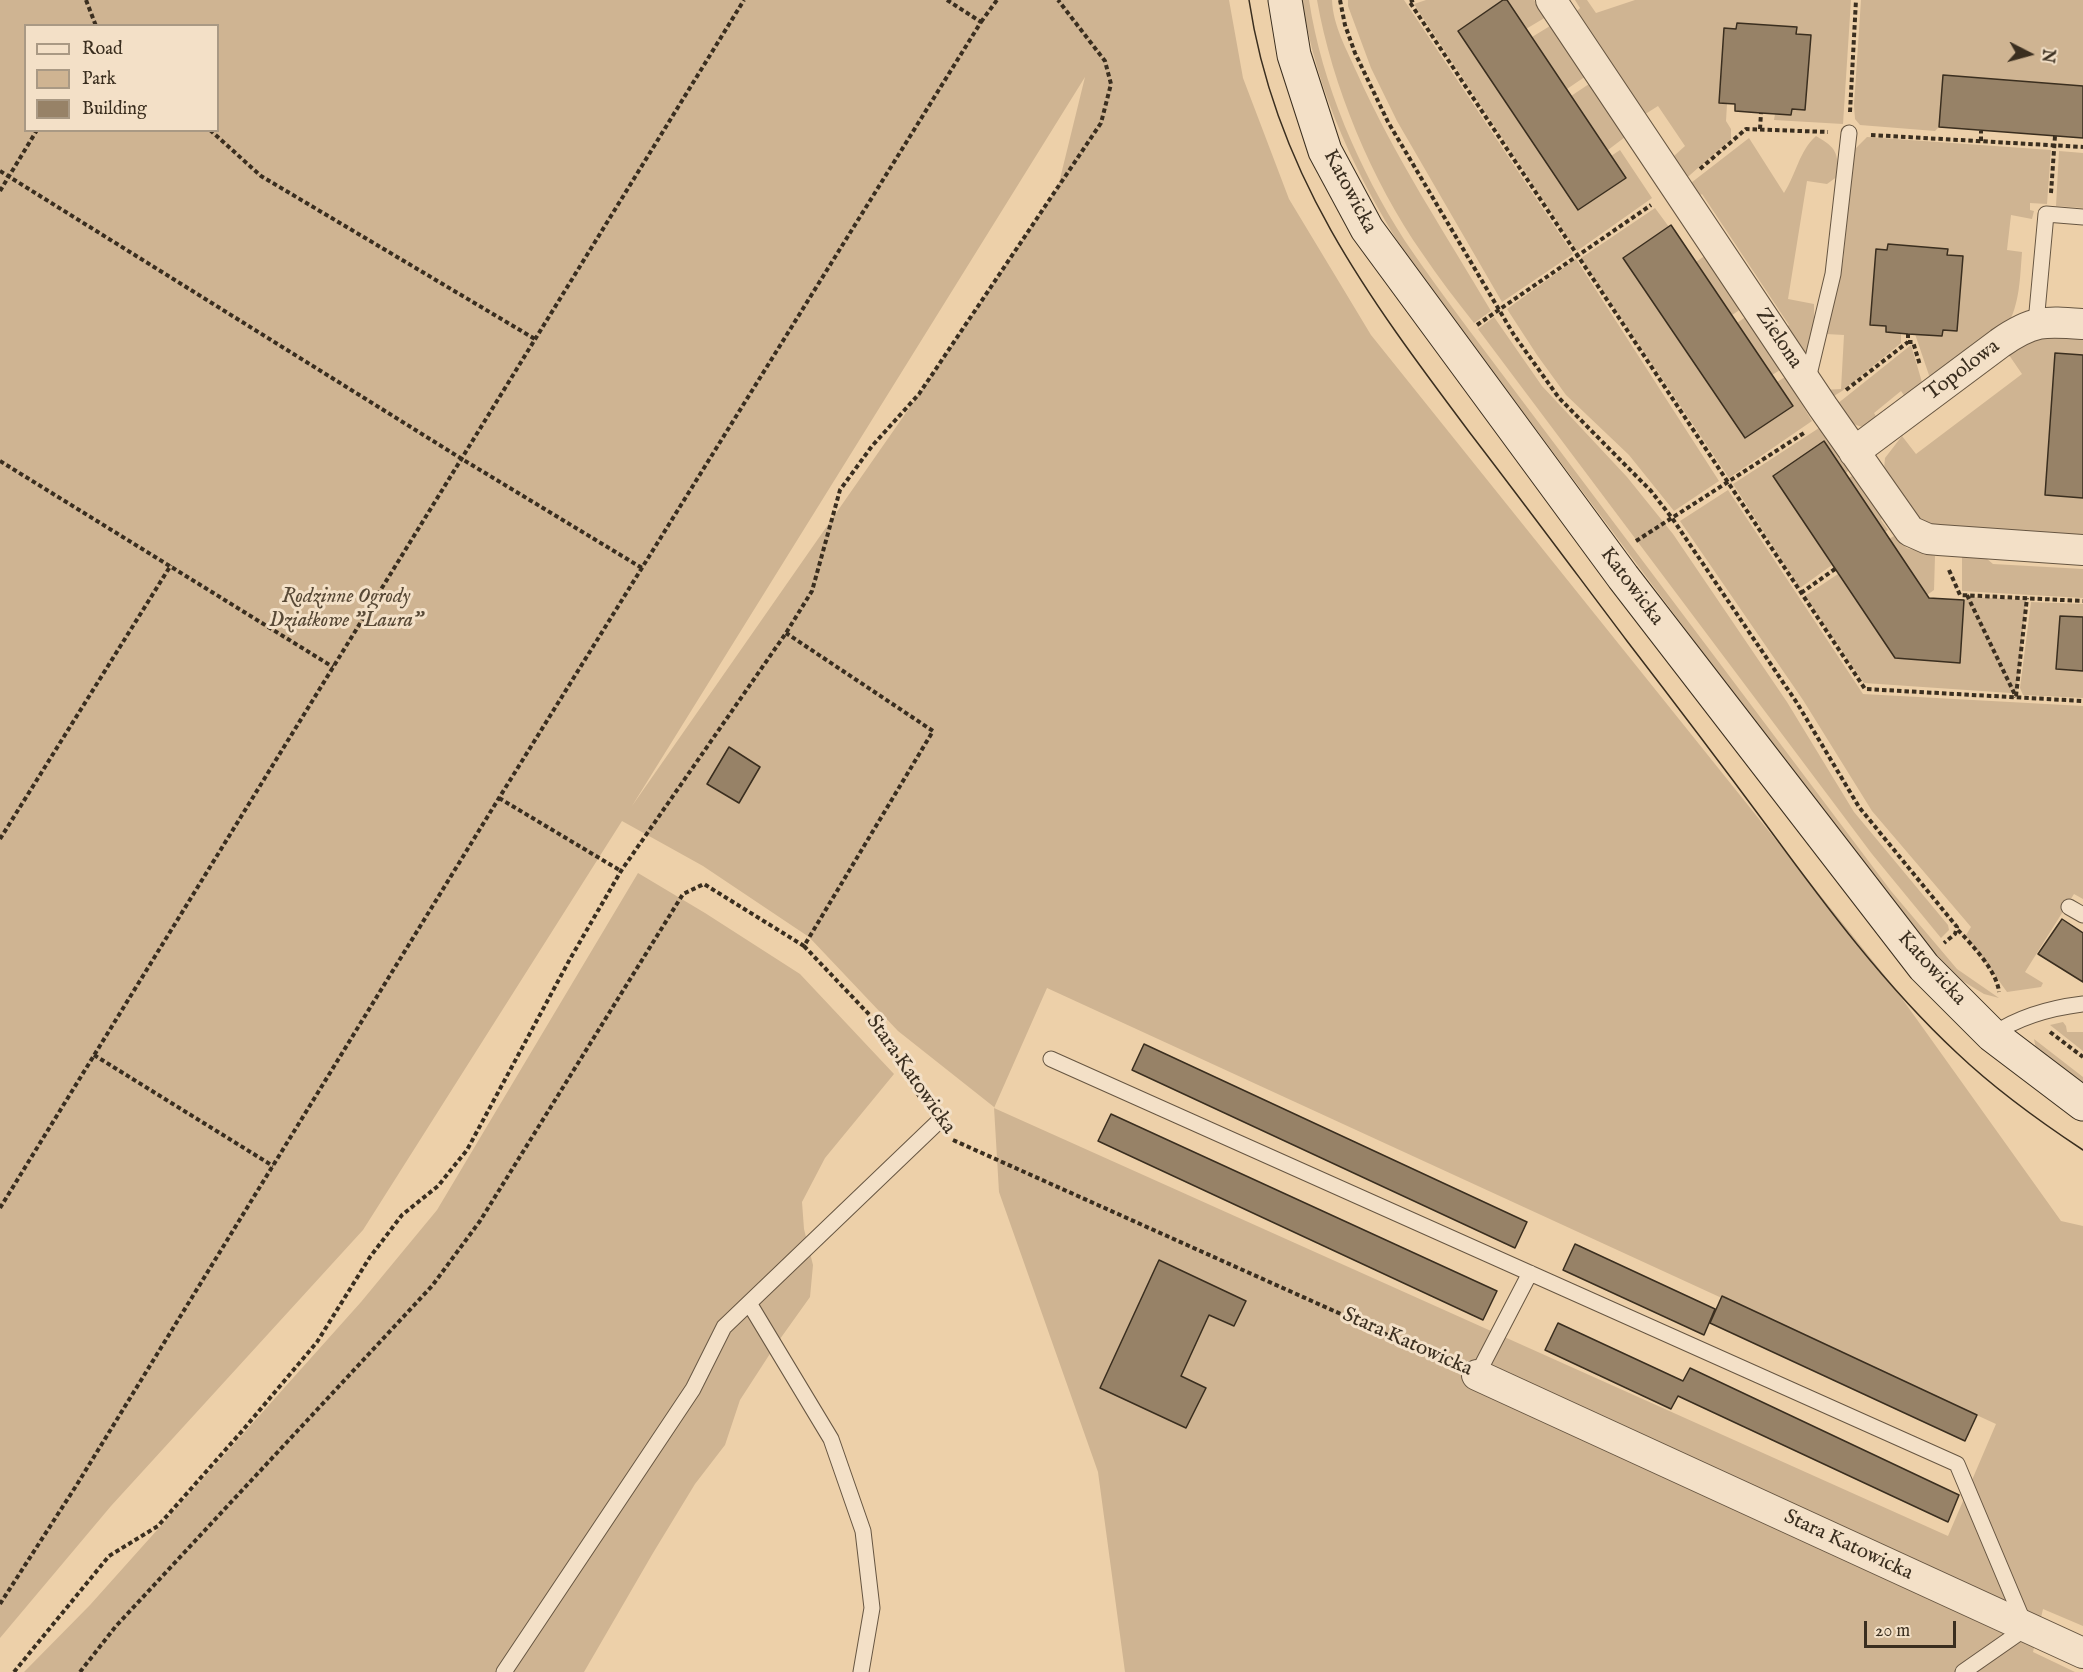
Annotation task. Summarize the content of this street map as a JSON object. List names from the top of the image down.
{
  "streets": {
    "main road": ["Katowicka"],
    "street": ["Zielona", "Topolowa", "Stara Katowicka"]
  },
  "crossings": [
    ["Zielona", "Topolowa"]
  ],
  "parks": ["Rodzinne Ogrody Działkowe \"Laura\""],
  "legend": ["Road", "Park", "Building"],
  "scale_bar": "20 m",
  "north": "right"
}
